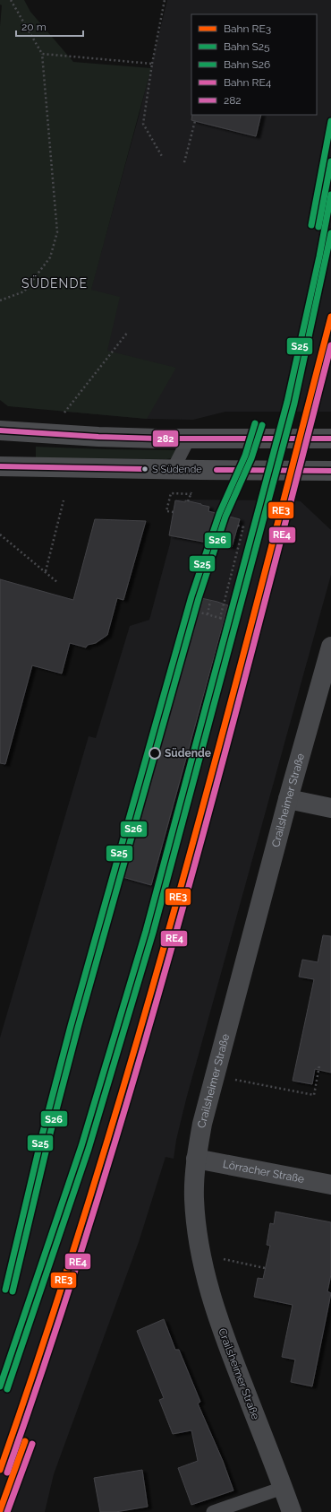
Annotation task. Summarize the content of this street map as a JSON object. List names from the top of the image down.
{
  "streets": {
    "street": ["Crailsheimer Straße", "Lörracher Straße"]
  },
  "crossings": [
    ["Crailsheimer Straße", "Lörracher Straße"]
  ],
  "districts": ["SÜDENDE"],
  "places": ["S Südende", "Südende"],
  "lines": [
    "rail line S25",
    "rail line S26",
    "rail line RE3",
    "rail line RE4",
    "transit line 282"
  ],
  "legend": [
    "Bahn RE3",
    "Bahn S25",
    "Bahn S26",
    "Bahn RE4",
    "282"
  ],
  "scale_bar": "20 m"
}
